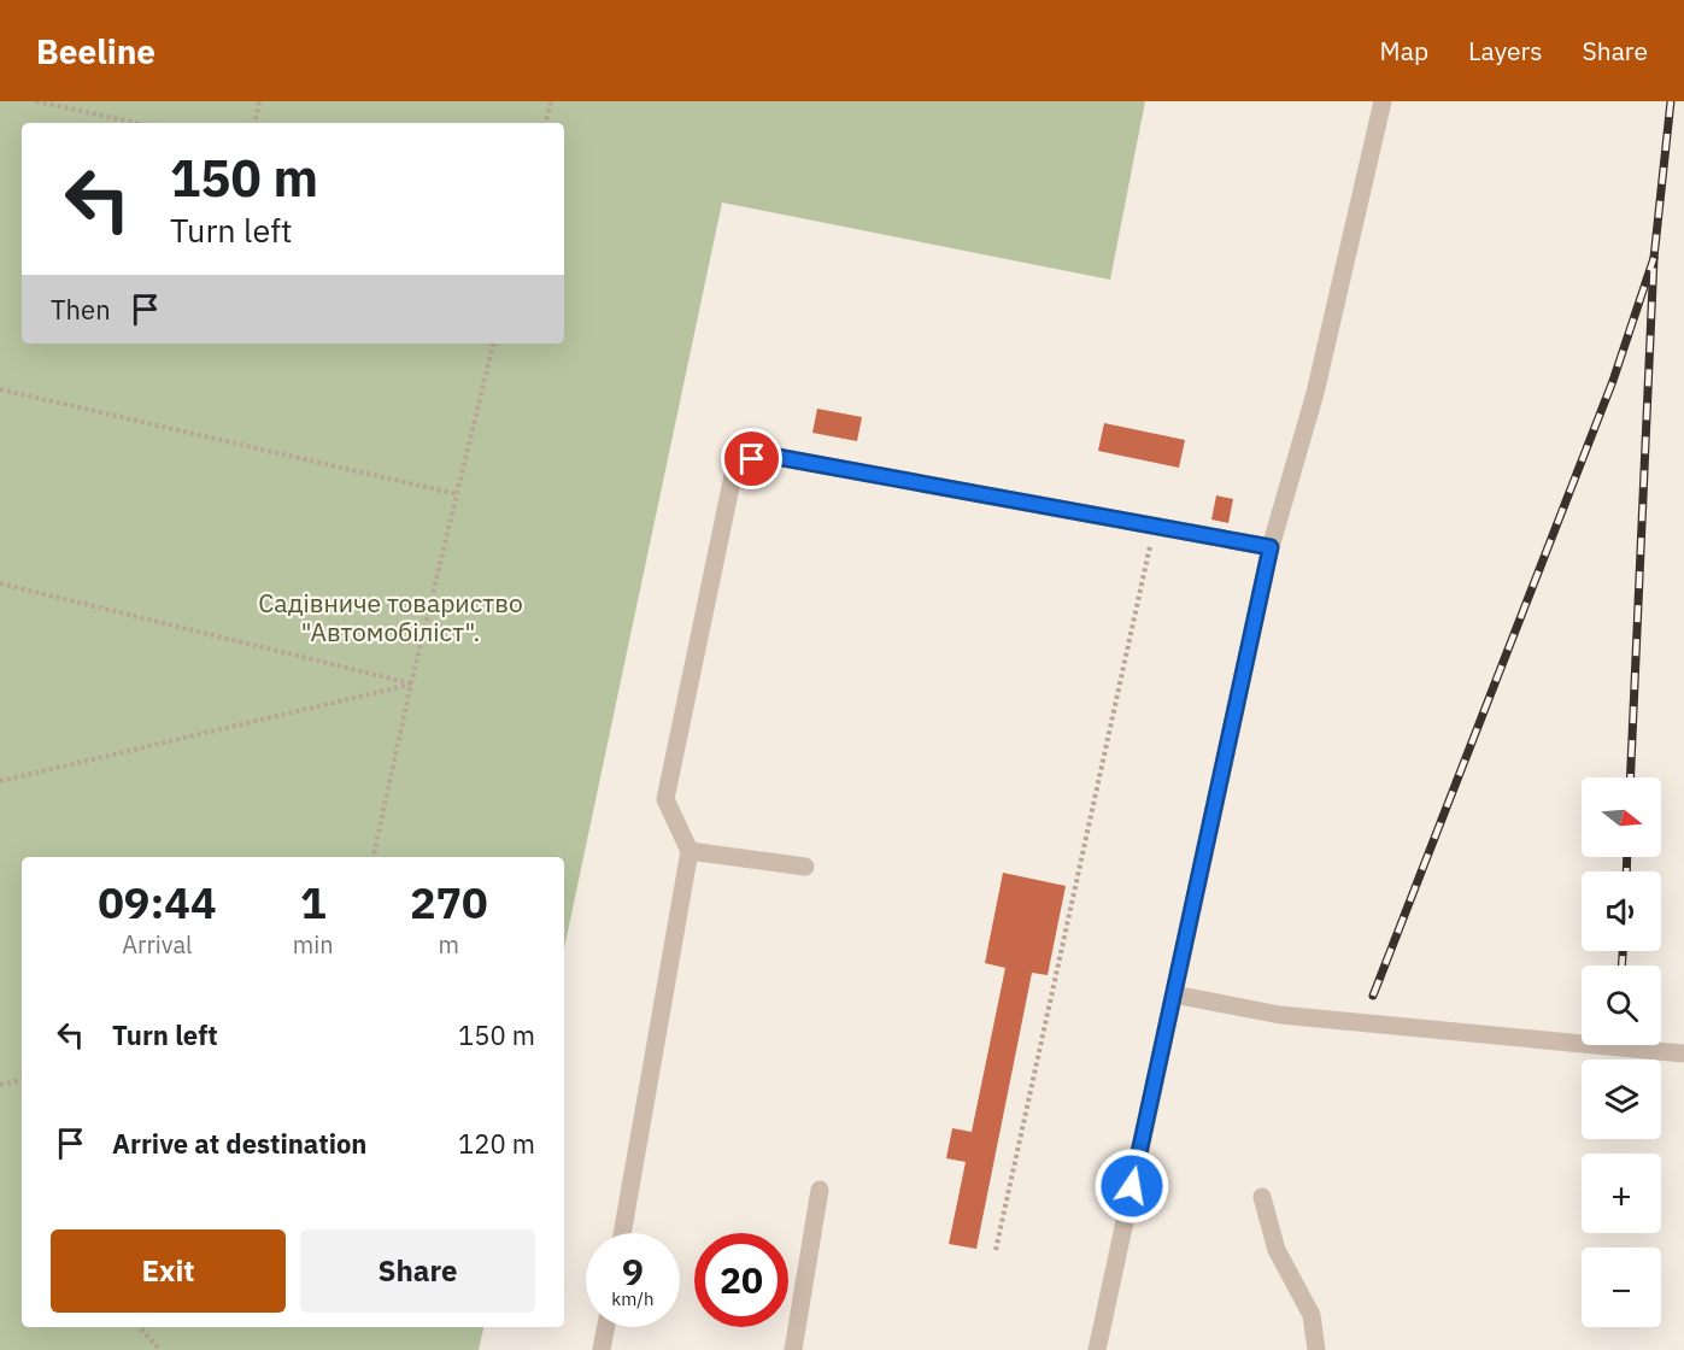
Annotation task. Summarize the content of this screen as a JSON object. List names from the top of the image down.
{
  "parks": ["Садівниче товариство \"Автомобіліст\"."],
  "north": "right",
  "page": {
    "header": "Beeline",
    "nav": ["Map", "Layers", "Share"],
    "turn": ["150 m", "Turn left"],
    "then": "Then",
    "map_buttons": ["+", "−"],
    "eta": [
      "09:44",
      "Arrival",
      "1",
      "min",
      "270",
      "m"
    ],
    "list": [
      {
        "name": "Turn left",
        "value": "150 m"
      },
      {
        "name": "Arrive at destination",
        "value": "120 m"
      }
    ],
    "buttons": ["Exit", "Share"],
    "speed": "9 km/h",
    "limit": "20"
  }
}
